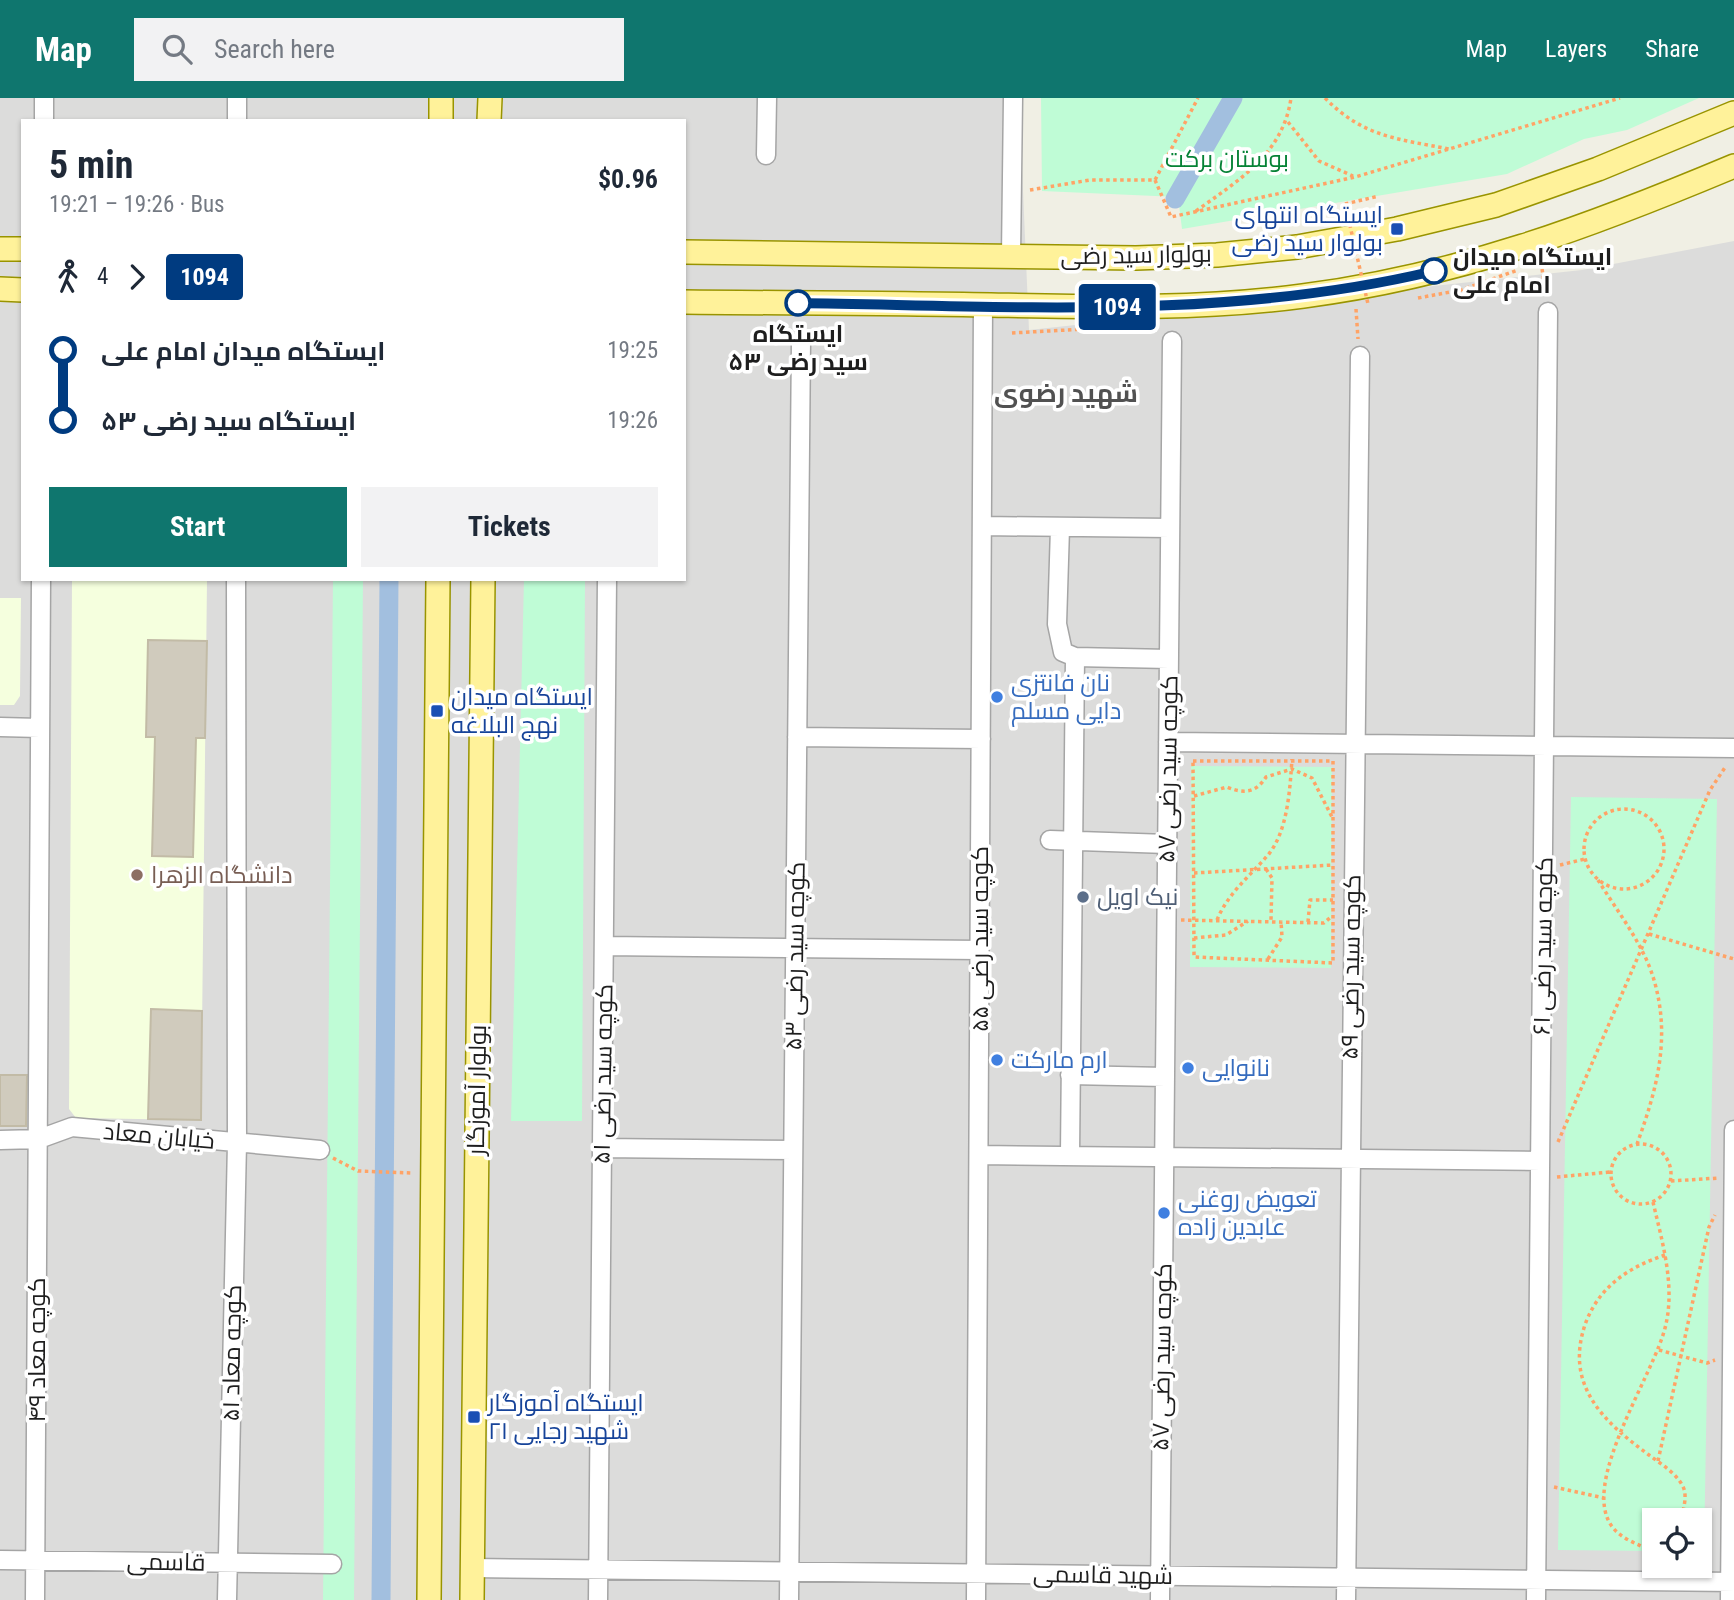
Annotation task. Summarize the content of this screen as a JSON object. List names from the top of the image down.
{
  "streets": {
    "main road": ["بولوار سید رضی", "بولوار آموزگار"],
    "street": [
      "کوچه سید رضی ۵۷",
      "کوچه سید رضی ۵۵",
      "کوچه سید رضی ۶۱",
      "کوچه سید رضی ۵۳",
      "کوچه سید رضی ۵۹",
      "کوچه سید رضی ۵۱",
      "خیابان معاد",
      "کوچه معاد ۴۹",
      "کوچه معاد ۵۱",
      "قاسمی",
      "شهید قاسمی"
    ]
  },
  "crossings": [
    ["بولوار سید رضی", "کوچه سید رضی ۵۵"],
    ["کوچه سید رضی ۵۷", "شهید قاسمی"],
    ["کوچه سید رضی ۵۵", "شهید قاسمی"],
    ["کوچه سید رضی ۶۱", "شهید قاسمی"],
    ["کوچه سید رضی ۵۳", "شهید قاسمی"],
    ["کوچه سید رضی ۵۹", "شهید قاسمی"],
    ["کوچه سید رضی ۵۱", "شهید قاسمی"],
    ["بولوار آموزگار", "شهید قاسمی"],
    ["خیابان معاد", "کوچه معاد ۴۹"],
    ["خیابان معاد", "کوچه معاد ۵۱"],
    ["کوچه معاد ۴۹", "قاسمی"],
    ["کوچه معاد ۵۱", "قاسمی"]
  ],
  "districts": ["شهید رضوی"],
  "parks": ["بوستان برکت"],
  "places": {
    "transit": ["ایستگاه انتهای بولوار سید رضی", "ایستگاه میدان نهج البلاغه", "ایستگاه آموزگار شهید رجایی ۲۱"],
    "other": [
      "ایستگاه میدان امام علی",
      "ایستگاه سید رضی ۵۳",
      "نان فانتزی دایی مسلم",
      "دانشگاه الزهرا",
      "نیک اویل",
      "ارم مارکت",
      "نانوایی",
      "تعویض روغنی عابدین زاده"
    ]
  },
  "lines": ["bus line 1094"],
  "page": {
    "header": "Map",
    "search": "Search here",
    "nav": ["Map", "Layers", "Share"],
    "on_map": "1094",
    "heading": ["5 min", "19:21 – 19:26 · Bus", "$0.96"],
    "legs": ["4", "1094"],
    "list": [
      {
        "name": "ایستگاه میدان امام علی",
        "value": "19:25"
      },
      {
        "name": "ایستگاه سید رضی ۵۳",
        "value": "19:26"
      }
    ],
    "buttons": ["Start", "Tickets"]
  }
}
